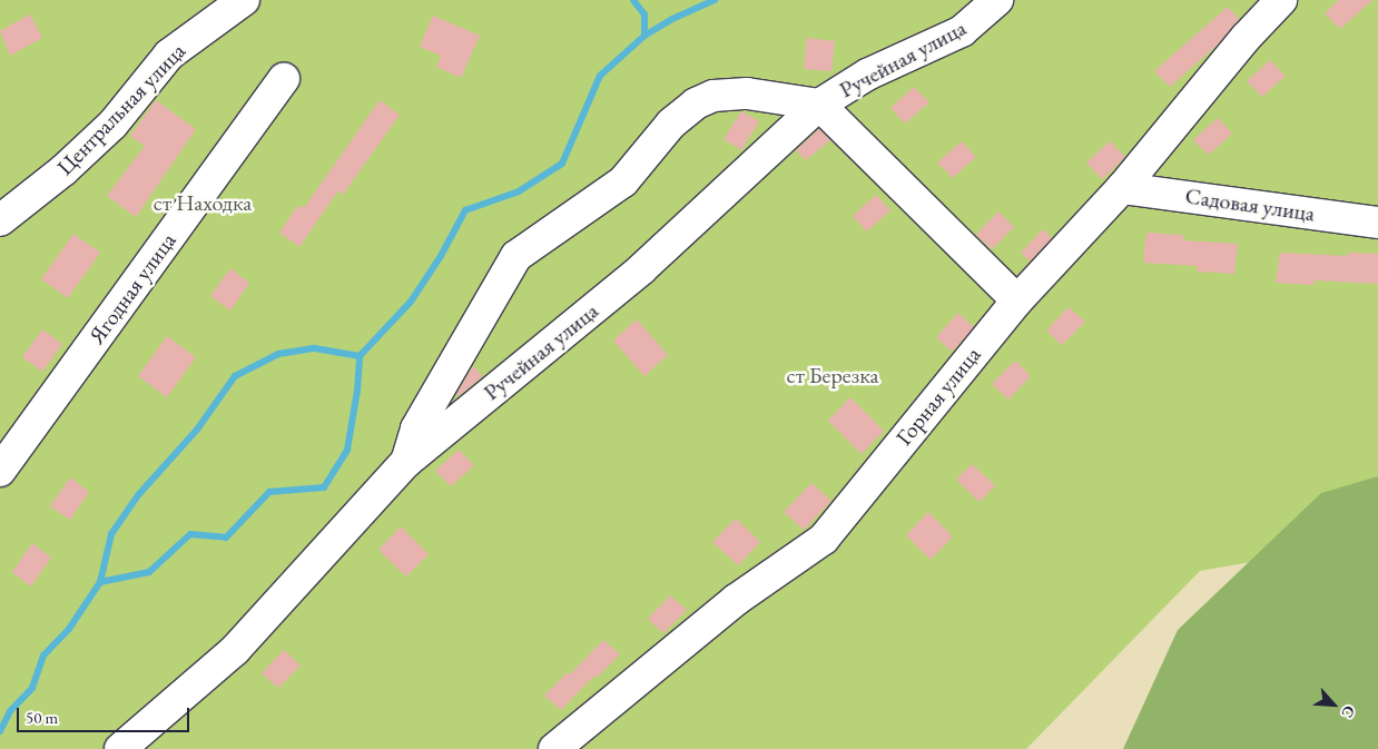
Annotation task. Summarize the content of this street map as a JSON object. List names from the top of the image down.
{
  "streets": {
    "street": [
      "Ручейная улица",
      "Центральная улица",
      "Садовая улица",
      "Ягодная улица",
      "Горная улица"
    ]
  },
  "crossings": [
    ["Садовая улица", "Горная улица"]
  ],
  "parks": ["ст Находка", "ст Березка"],
  "scale_bar": "50 m",
  "north": "bottom right"
}
